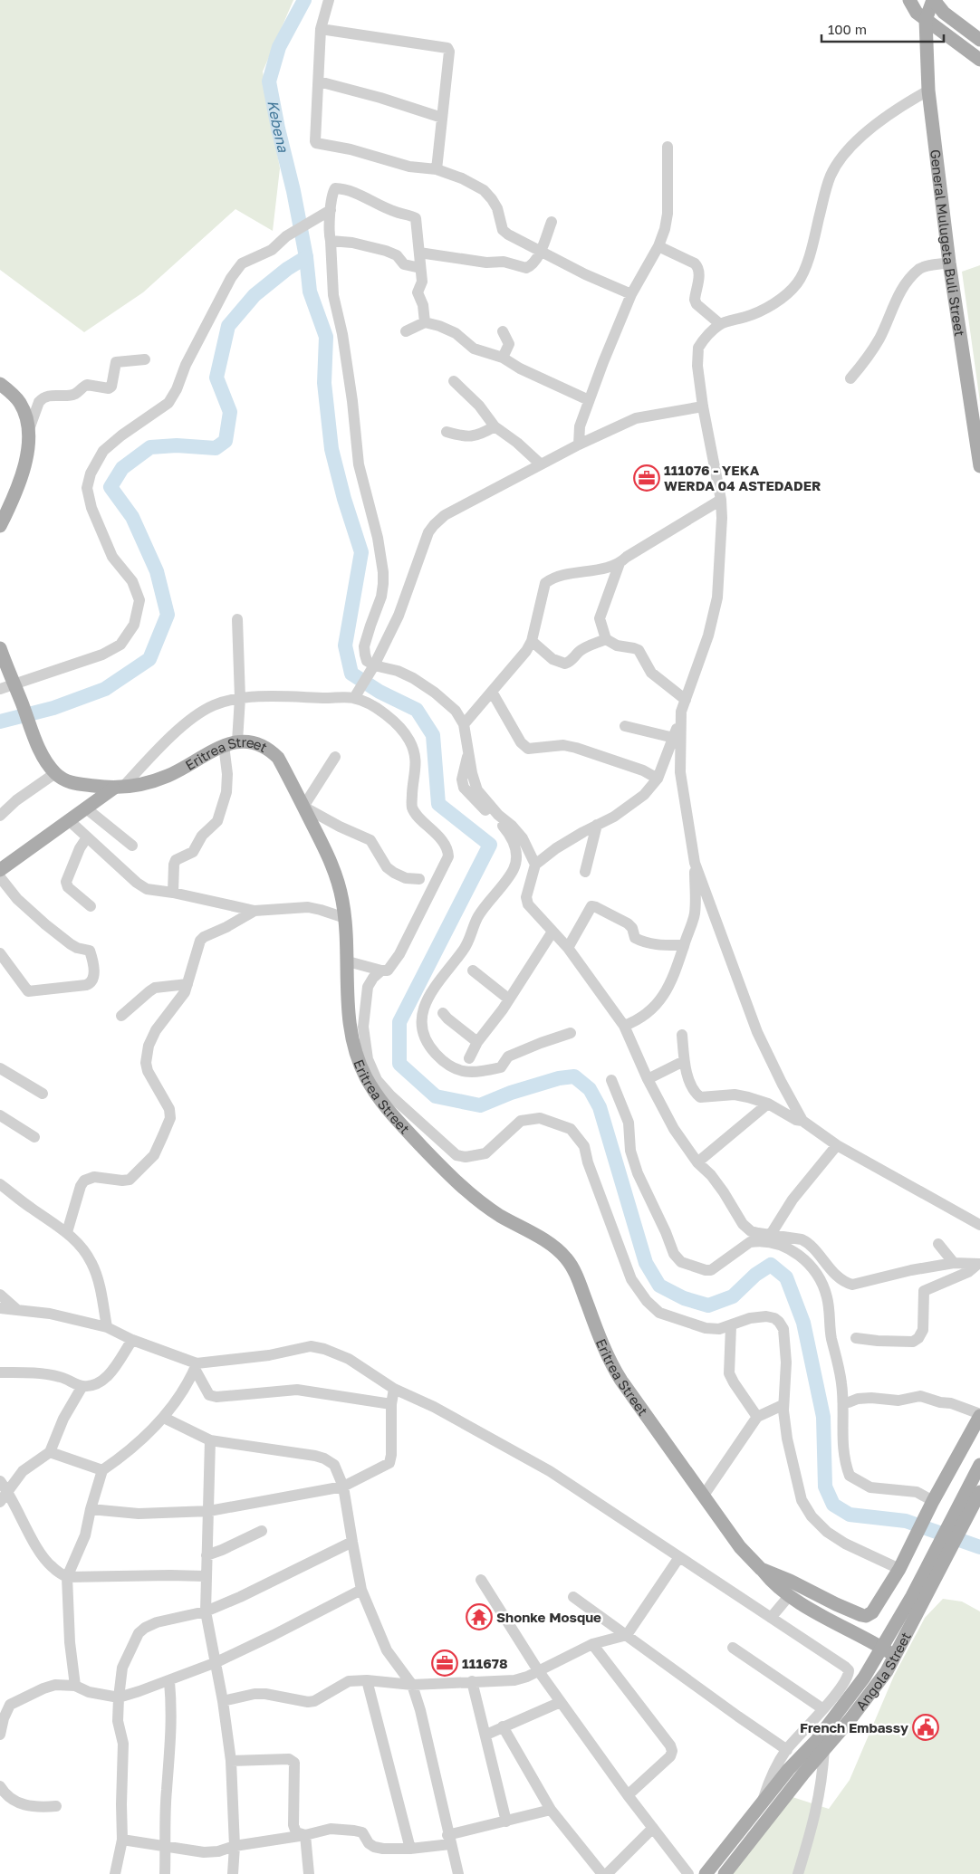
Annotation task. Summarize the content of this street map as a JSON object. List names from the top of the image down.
{
  "streets": {
    "main road": ["General Mulugeta Buli Street", "Eritrea Street", "Angola Street"]
  },
  "water": ["Kebena"],
  "places": {
    "office": ["111076 - YEKA WERDA 04 ASTEDADER", "111678"],
    "temple": ["Shonke Mosque"],
    "public building": ["French Embassy"]
  },
  "scale_bar": "100 m"
}
